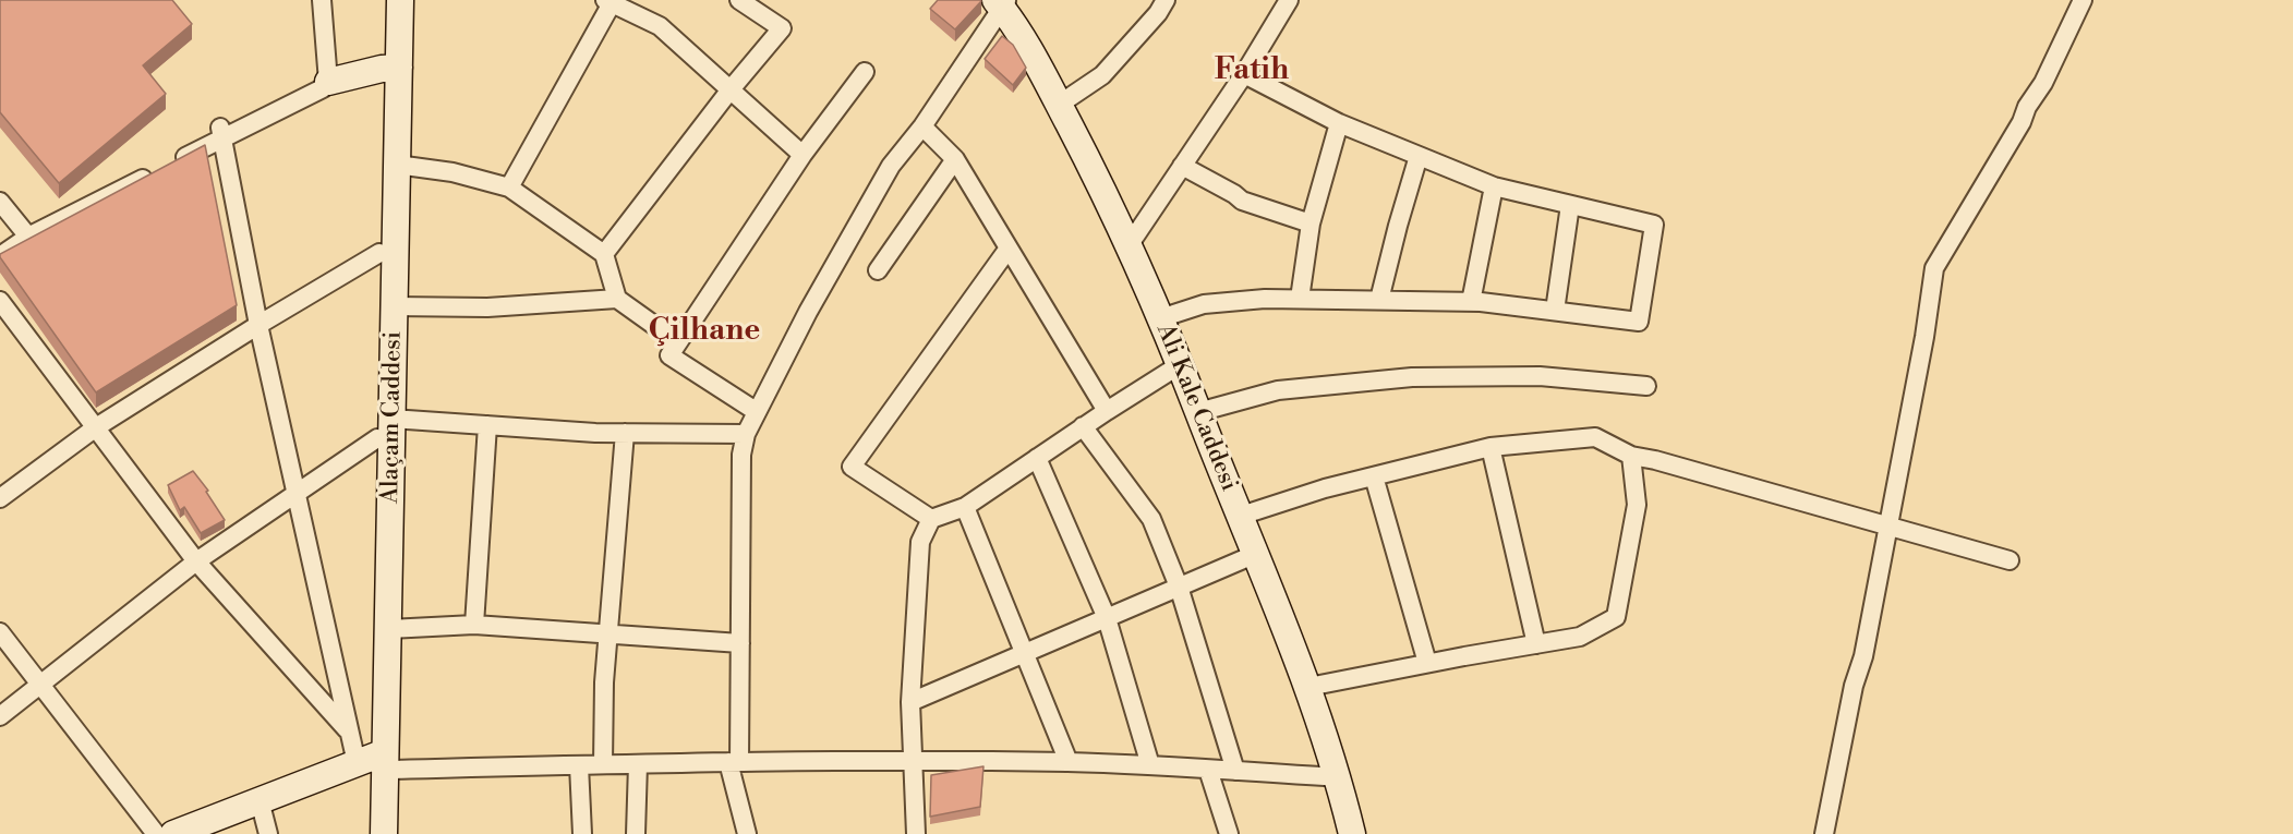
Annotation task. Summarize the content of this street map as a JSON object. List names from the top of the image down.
{
  "streets": {
    "main road": ["Ali Kale Caddesi", "Alaçam Caddesi"]
  },
  "districts": ["Fatih", "Çilhane"]
}
